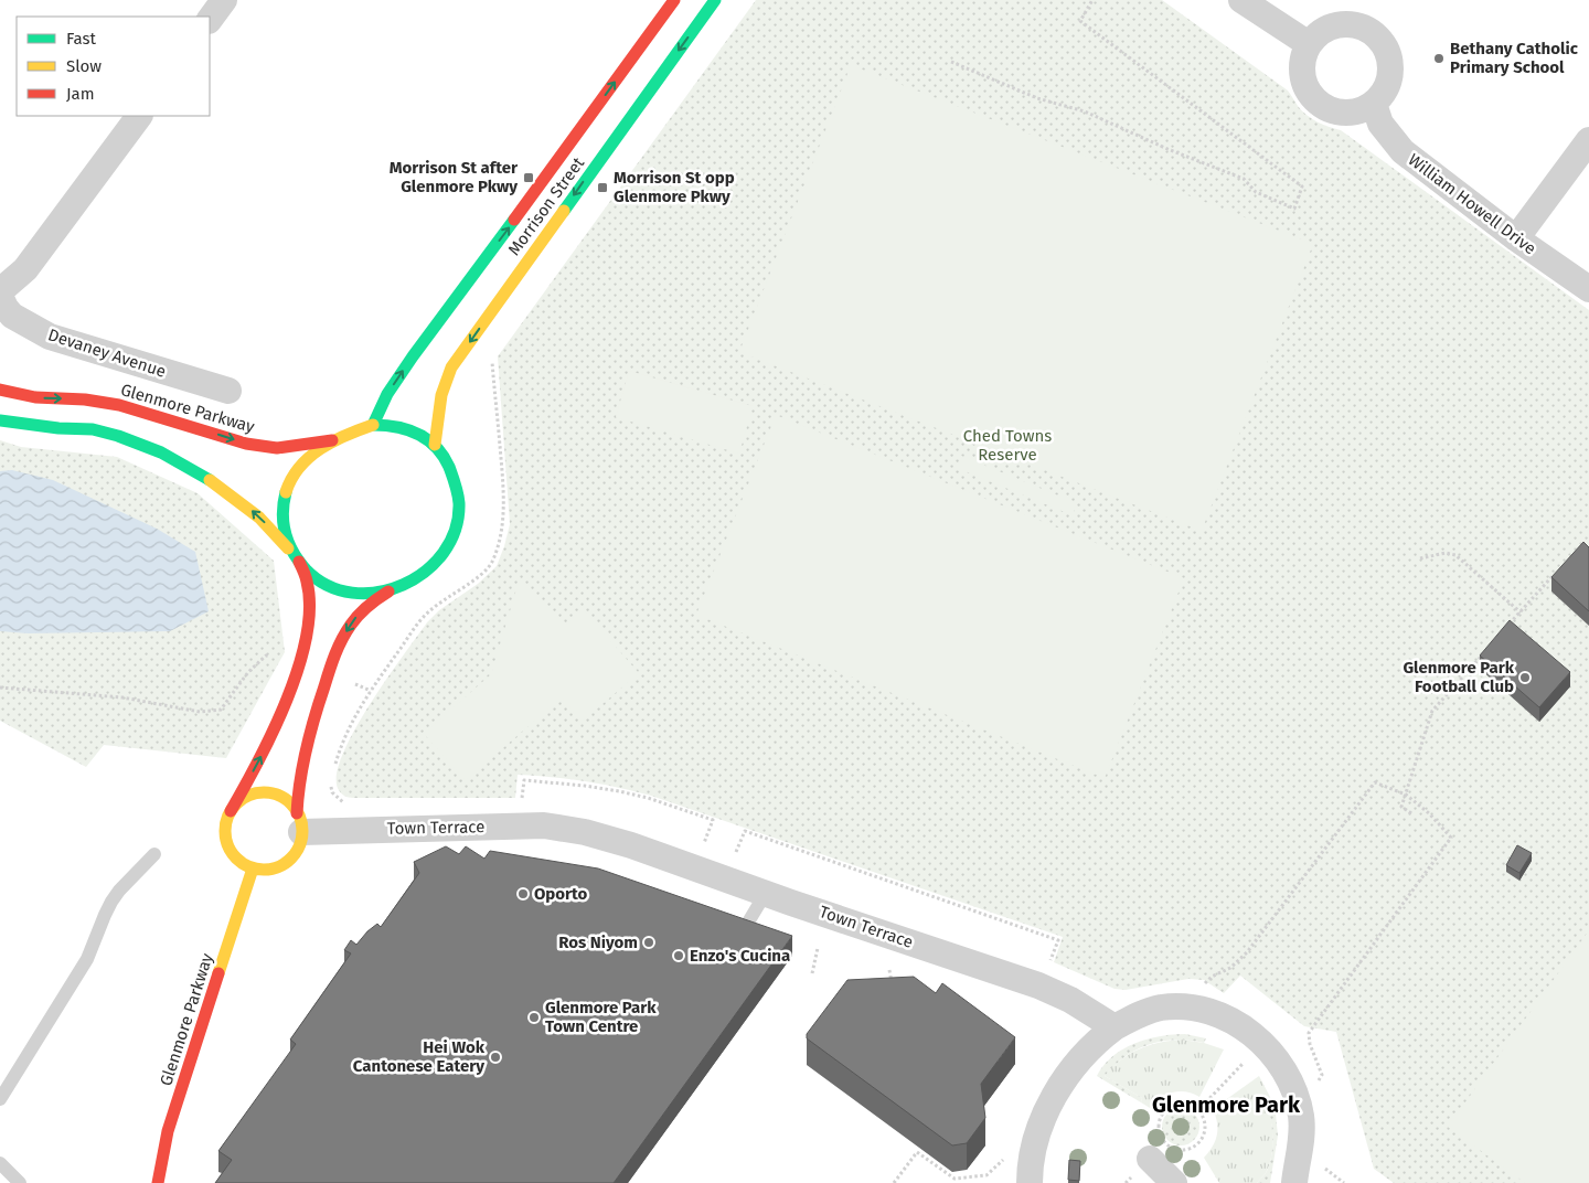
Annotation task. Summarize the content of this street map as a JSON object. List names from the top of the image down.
{
  "streets": {
    "main road": ["Morrison Street", "Glenmore Parkway"],
    "street": ["William Howell Drive", "Devaney Avenue", "Town Terrace"]
  },
  "crossings": [
    ["Morrison Street", "Glenmore Parkway"],
    ["Glenmore Parkway", "Town Terrace"]
  ],
  "districts": ["Glenmore Park"],
  "parks": ["Ched Towns Reserve"],
  "places": {
    "other": [
      "Bethany Catholic Primary School",
      "Glenmore Park Football Club",
      "Oporto",
      "Ros Niyom",
      "Enzo's Cucina",
      "Glenmore Park Town Centre",
      "Hei Wok Cantonese Eatery"
    ],
    "transit": ["Morrison St after Glenmore Pkwy", "Morrison St opp Glenmore Pkwy"]
  },
  "legend": ["Fast", "Slow", "Jam"]
}
